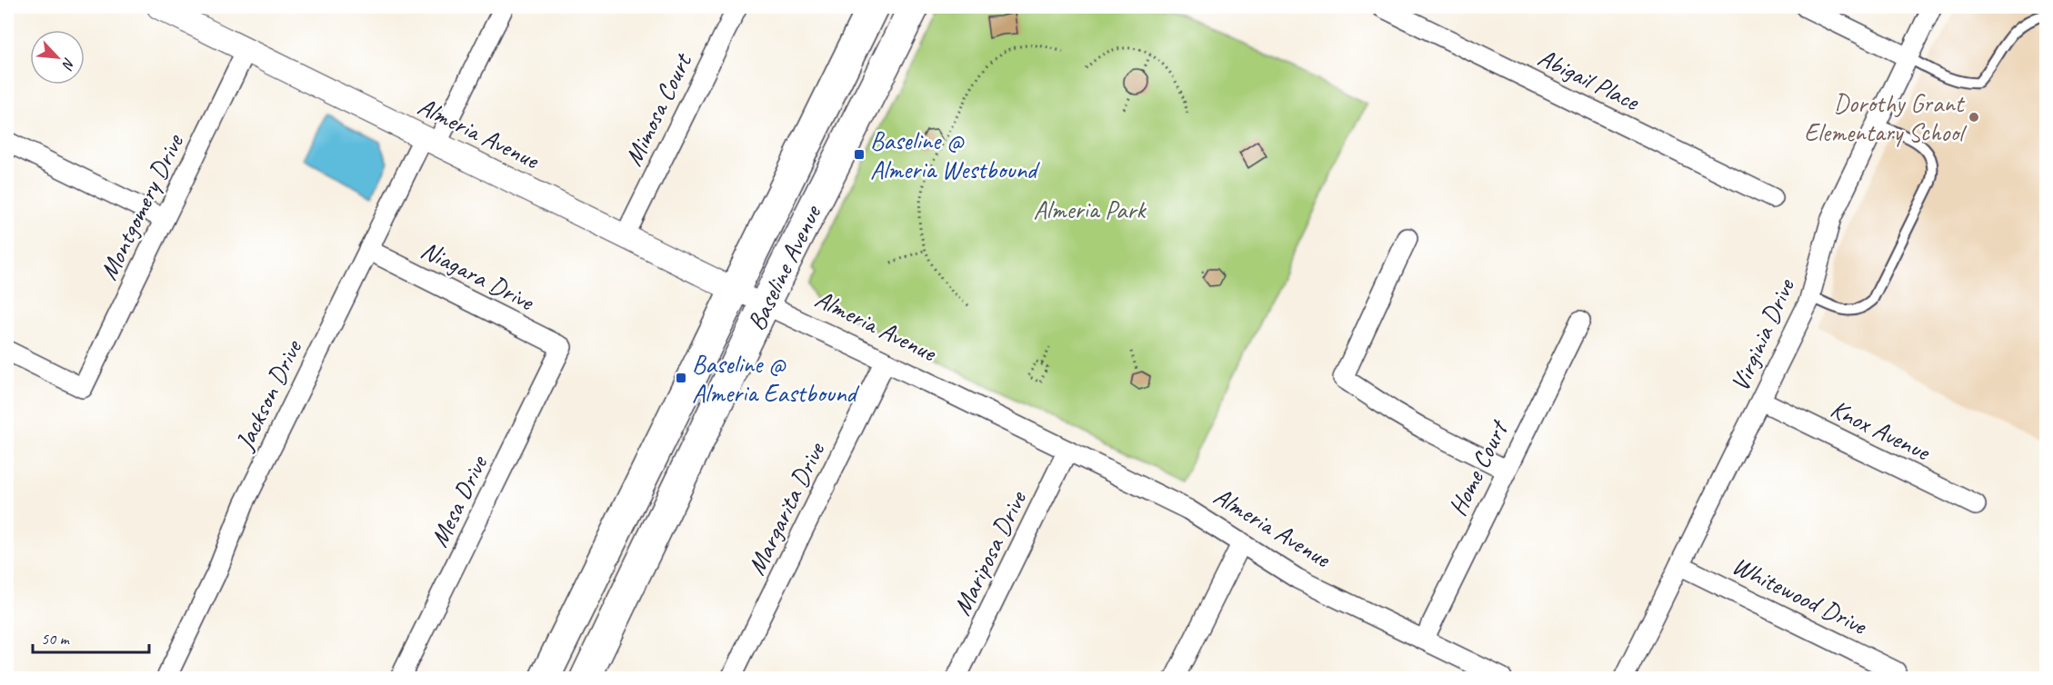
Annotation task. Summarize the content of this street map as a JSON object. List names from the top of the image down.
{
  "streets": {
    "main road": ["Baseline Avenue"],
    "street": [
      "Abigail Place",
      "Mimosa Court",
      "Almeria Avenue",
      "Montgomery Drive",
      "Niagara Drive",
      "Virginia Drive",
      "Jackson Drive",
      "Knox Avenue",
      "Home Court",
      "Mesa Drive",
      "Margarita Drive",
      "Mariposa Drive",
      "Whitewood Drive"
    ]
  },
  "crossings": [
    ["Mimosa Court", "Almeria Avenue"],
    ["Almeria Avenue", "Montgomery Drive"],
    ["Almeria Avenue", "Baseline Avenue"],
    ["Almeria Avenue", "Jackson Drive"],
    ["Almeria Avenue", "Home Court"],
    ["Almeria Avenue", "Margarita Drive"],
    ["Almeria Avenue", "Mariposa Drive"],
    ["Niagara Drive", "Jackson Drive"],
    ["Niagara Drive", "Mesa Drive"],
    ["Virginia Drive", "Knox Avenue"],
    ["Virginia Drive", "Whitewood Drive"]
  ],
  "parks": ["Almeria Park"],
  "places": {
    "other": ["Dorothy Grant Elementary School"],
    "transit": ["Baseline @ Almeria Westbound", "Baseline @ Almeria Eastbound"]
  },
  "scale_bar": "50 m",
  "north": "bottom right"
}
